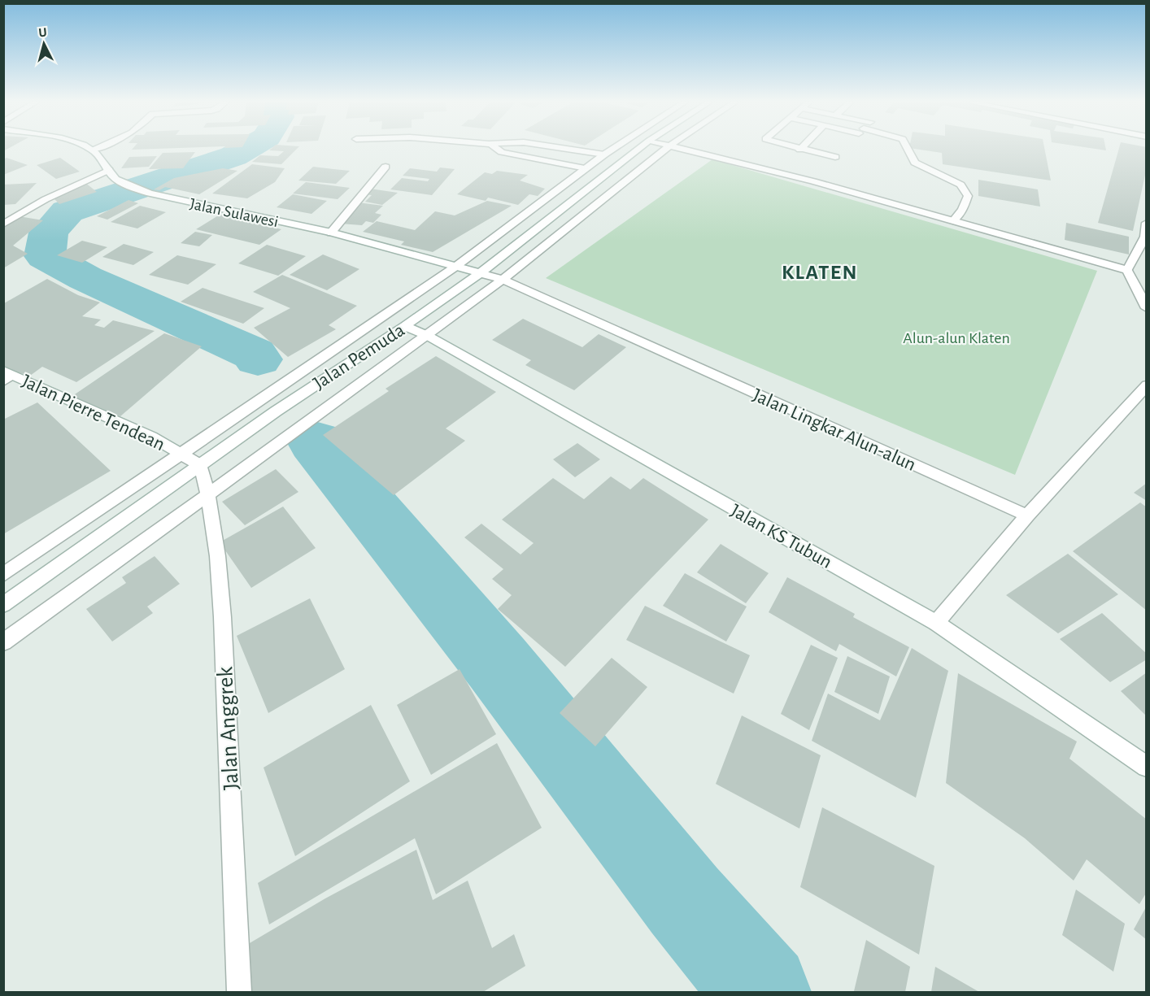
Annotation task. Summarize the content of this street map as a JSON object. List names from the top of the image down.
{
  "streets": {
    "street": [
      "Jalan Sulawesi",
      "Jalan Pemuda",
      "Jalan Pierre Tendean",
      "Jalan Lingkar Alun-alun",
      "Jalan KS Tubun",
      "Jalan Anggrek"
    ]
  },
  "crossings": [
    ["Jalan Sulawesi", "Jalan Pemuda"],
    ["Jalan Sulawesi", "Jalan Lingkar Alun-alun"],
    ["Jalan Pemuda", "Jalan Pierre Tendean"],
    ["Jalan Pemuda", "Jalan Lingkar Alun-alun"],
    ["Jalan Pemuda", "Jalan KS Tubun"],
    ["Jalan Pemuda", "Jalan Anggrek"],
    ["Jalan Pierre Tendean", "Jalan Anggrek"]
  ],
  "districts": ["KLATEN"],
  "parks": ["Alun-alun Klaten"],
  "north": "top"
}
